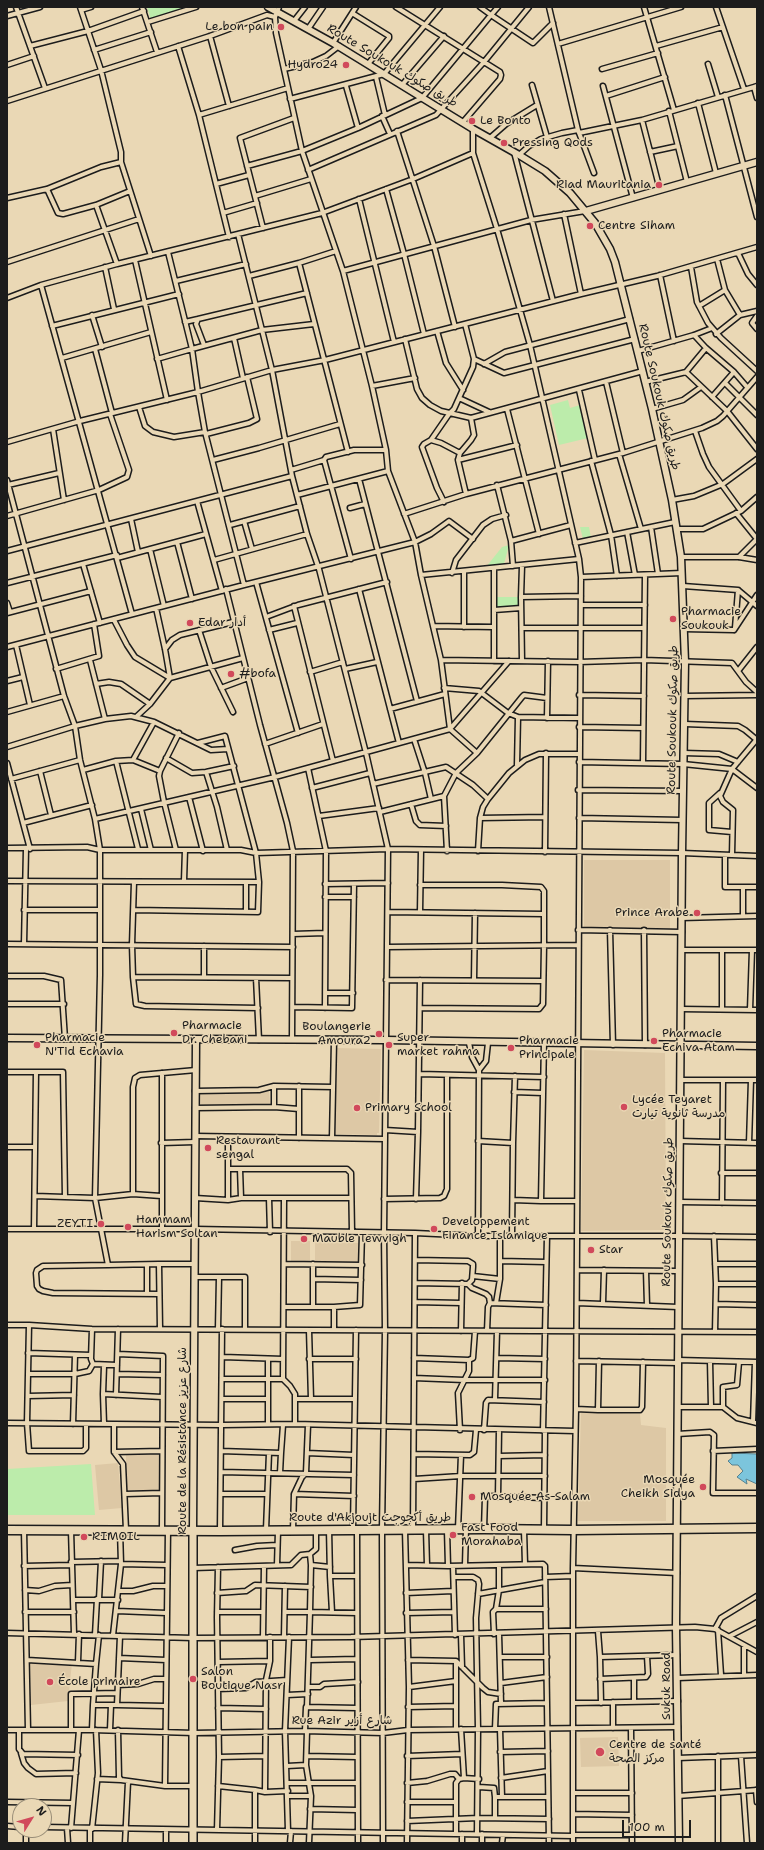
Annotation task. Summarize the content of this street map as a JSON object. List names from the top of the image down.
{
  "streets": {
    "highway": ["Route d'Akjoujt طريق أكجوجت"],
    "main road": ["Route de la Résistance شارع عزيز"],
    "street": ["Route Soukouk طريق صكوك", "Sukuk Road", "Rue Azir شارع أزير"]
  },
  "crossings": [
    ["Route Soukouk طريق صكوك", "Route d'Akjoujt طريق أكجوجت"],
    ["Route Soukouk طريق صكوك", "Sukuk Road"],
    ["Route de la Résistance شارع عزيز", "Route d'Akjoujt طريق أكجوجت"],
    ["Route de la Résistance شارع عزيز", "Rue Azir شارع أزير"],
    ["Route d'Akjoujt طريق أكجوجت", "Sukuk Road"],
    ["Sukuk Road", "Rue Azir شارع أزير"]
  ],
  "places": [
    "Le bon pain",
    "Hydro24",
    "Le Bonto",
    "Pressing Qods",
    "Riad Mauritania",
    "Centre Siham",
    "Pharmacie Soukouk",
    "Edar أدار",
    "#bofa",
    "Prince Arabe",
    "Pharmacie Dr. Chebani",
    "Boulangerie Amoura2",
    "Pharmacie Echiva Atam",
    "Pharmacie N'Tid Echavia",
    "Super market rahma",
    "Pharmacie Principale",
    "Lycée Teyaret مدرسة ثانوية تيارت",
    "Primary School",
    "Restaurant sengal",
    "ZEYTI",
    "Hammam Harism Soltan",
    "Developpement Finance Islamique",
    "Mauble Tewvigh",
    "Star",
    "Mosquée Cheikh Sidya",
    "Mosquée As-Salam",
    "Fast Food Morahaba",
    "RIMOIL",
    "Salon Boutique Nasr",
    "École primaire",
    "Centre de santé مركز الصحة"
  ],
  "scale_bar": "100 m",
  "north": "top right"
}
